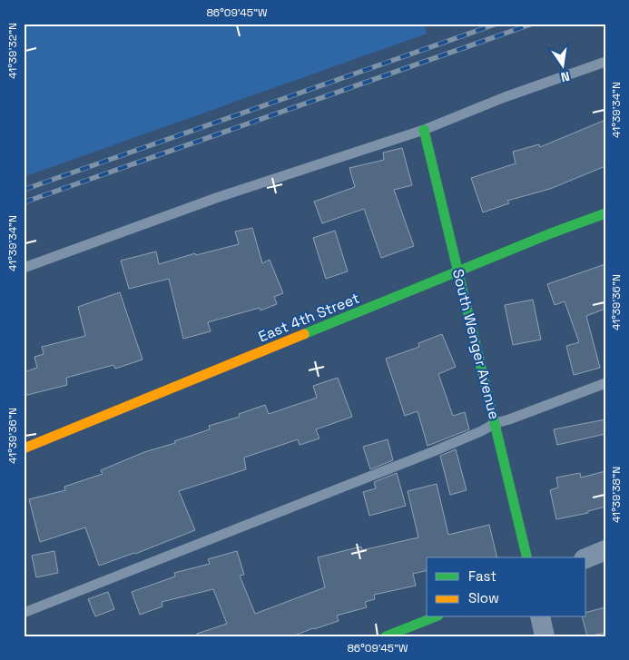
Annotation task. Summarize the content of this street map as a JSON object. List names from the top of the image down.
{
  "streets": {
    "street": ["East 4th Street", "South Wenger Avenue"]
  },
  "crossings": [
    ["East 4th Street", "South Wenger Avenue"]
  ],
  "legend": ["Fast", "Slow"],
  "north": "bottom",
  "coordinates": [
    "86°09'45\"W",
    "41°39'32\"N",
    "41°39'34\"N",
    "41°39'36\"N",
    "41°39'38\"N"
  ]
}
